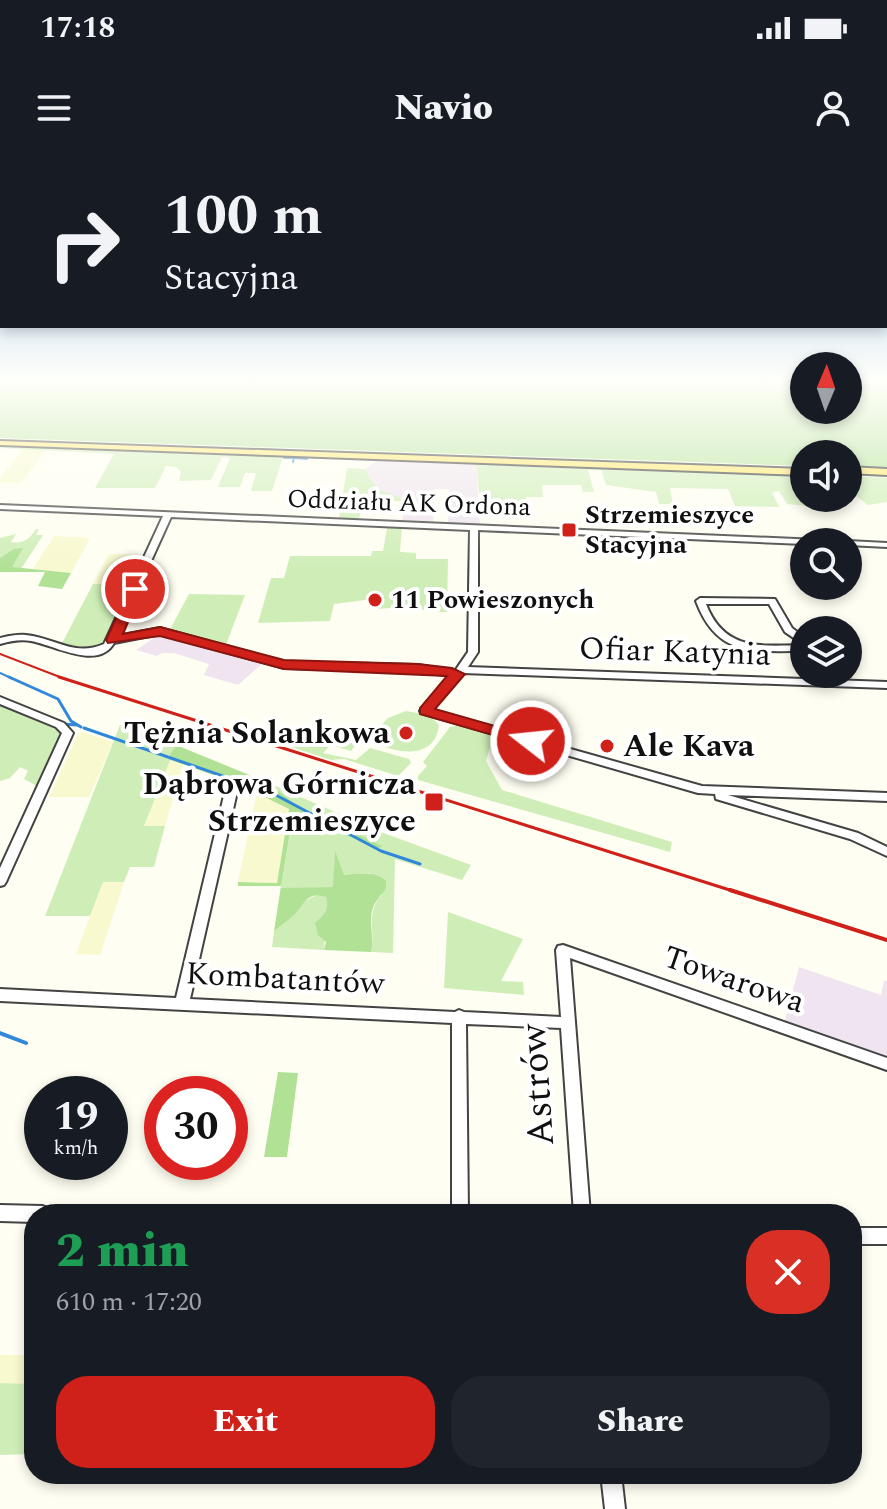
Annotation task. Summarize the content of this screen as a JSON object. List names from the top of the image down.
{
  "streets": {
    "street": [
      "Oddziału AK Ordona",
      "Ofiar Katynia",
      "Kombatantów",
      "Towarowa",
      "Astrów"
    ]
  },
  "crossings": [
    ["Kombatantów", "Astrów"],
    ["Towarowa", "Astrów"]
  ],
  "places": {
    "transit": ["Strzemieszyce Stacyjna", "Dąbrowa Górnicza Strzemieszyce"],
    "other": ["11 Powieszonych", "Tężnia Solankowa", "Ale Kava"]
  },
  "north": "top",
  "page": {
    "status": "17:18",
    "header": "Navio",
    "turn": ["100 m", "Stacyjna"],
    "speed": "19 km/h",
    "limit": "30",
    "heading": ["2 min", "610 m · 17:20"],
    "buttons": ["Exit", "Share"]
  }
}
